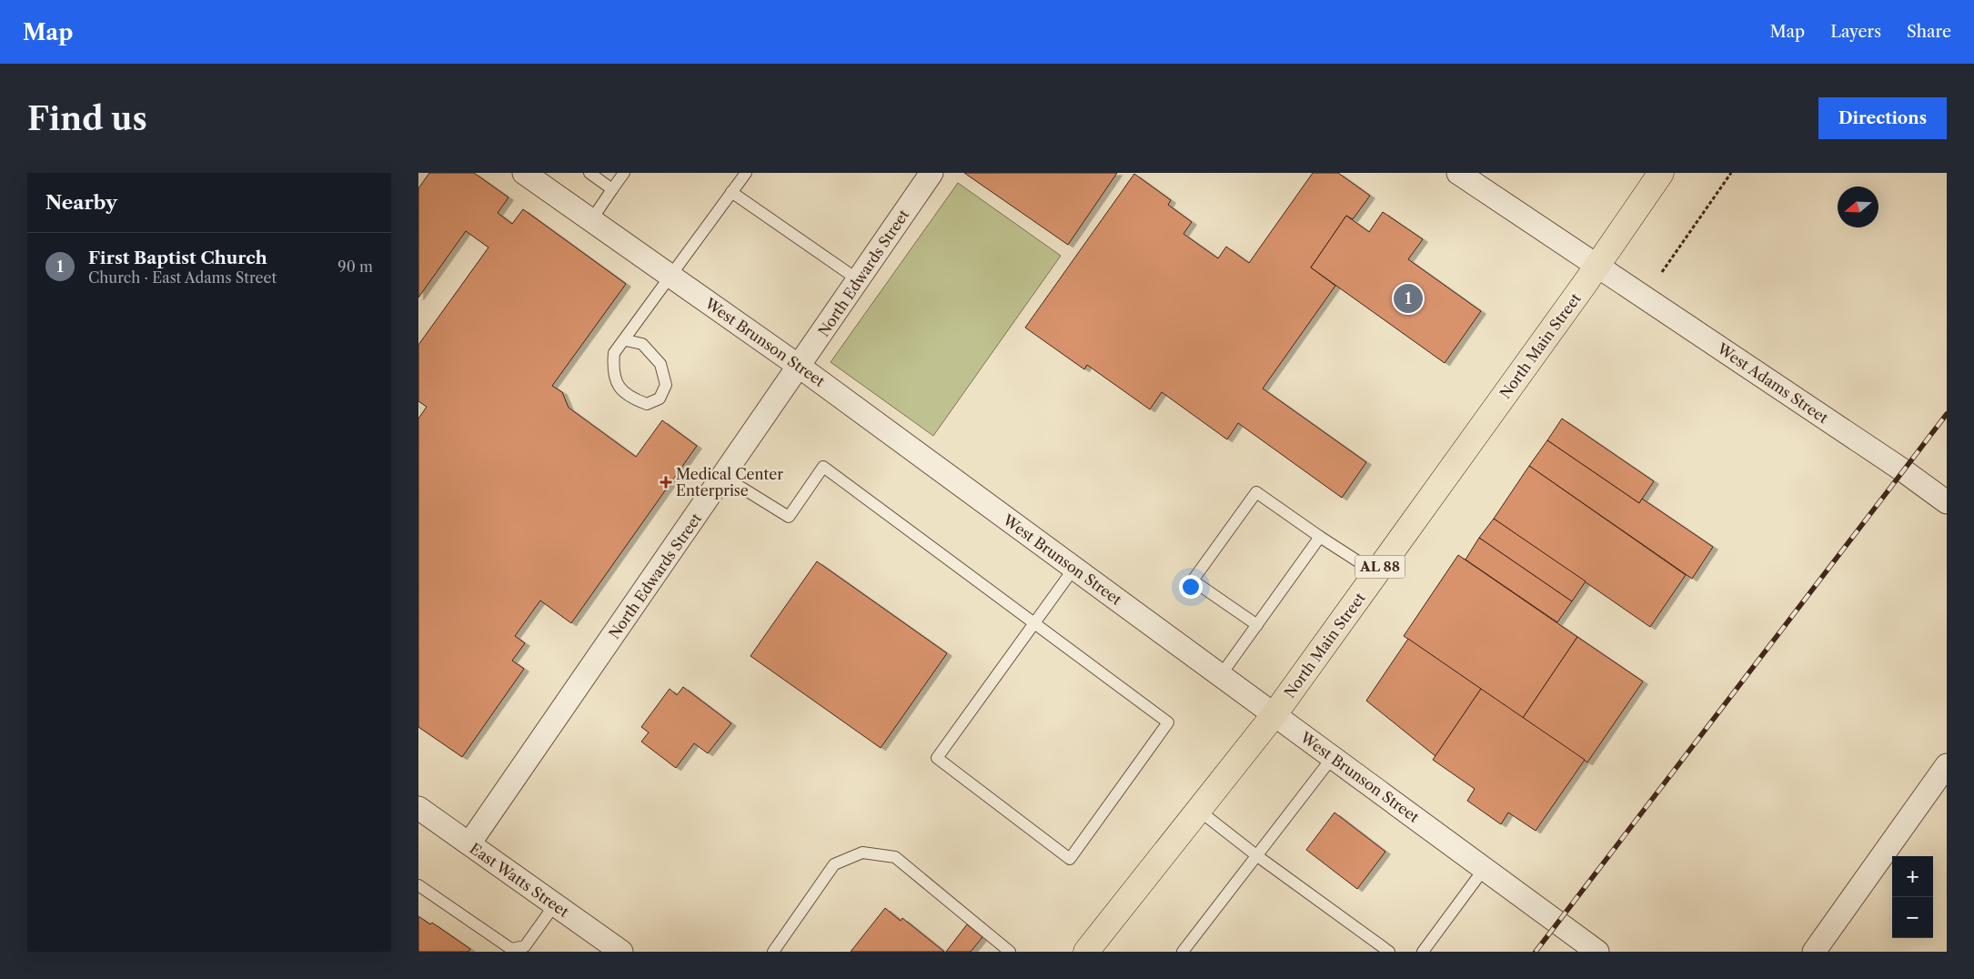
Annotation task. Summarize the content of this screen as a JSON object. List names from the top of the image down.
{
  "streets": {
    "main road": ["North Main Street", "AL 88"],
    "street": [
      "North Edwards Street",
      "West Brunson Street",
      "West Adams Street",
      "East Watts Street"
    ]
  },
  "crossings": [
    ["North Edwards Street", "West Brunson Street"],
    ["North Edwards Street", "East Watts Street"],
    ["West Brunson Street", "North Main Street"],
    ["North Main Street", "West Adams Street"]
  ],
  "places": {
    "health": ["Medical Center Enterprise"]
  },
  "north": "left",
  "page": {
    "header": "Map",
    "nav": ["Map", "Layers", "Share"],
    "buttons": "Directions",
    "title": "Find us",
    "heading": "Nearby",
    "list": [
      {
        "mark": "1",
        "name": "First Baptist Church",
        "note": "Church · East Adams Street",
        "value": "90 m"
      }
    ],
    "pins": "1",
    "map_buttons": ["+", "−"]
  }
}
